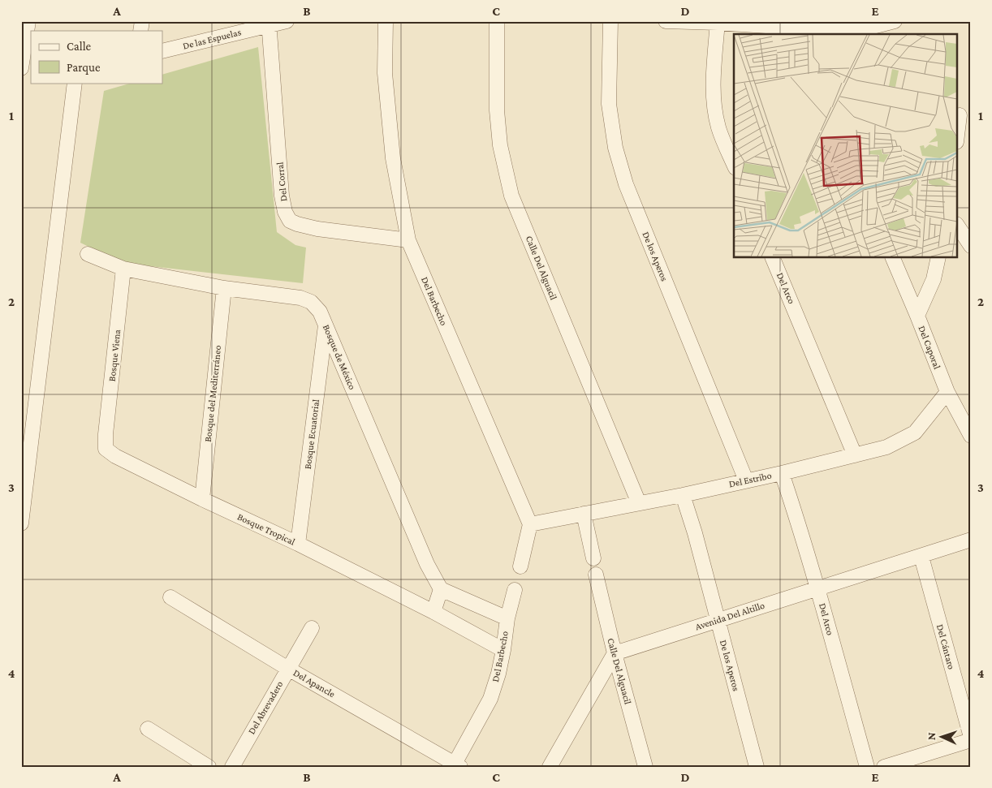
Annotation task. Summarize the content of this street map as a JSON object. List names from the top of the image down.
{
  "streets": {
    "street": [
      "De las Espuelas",
      "Del Corral",
      "De los Aperos",
      "Calle Del Alguacil",
      "Del Arco",
      "Del Barbecho",
      "Del Caporal",
      "Bosque Viena",
      "Bosque de México",
      "Bosque del Mediterráneo",
      "Bosque Ecuatorial",
      "Del Estribo",
      "Bosque Tropical",
      "Avenida Del Altillo",
      "Del Cántaro",
      "Del Apancle",
      "Del Abrevadero"
    ]
  },
  "crossings": [
    ["De las Espuelas", "Del Corral"],
    ["Del Corral", "Del Barbecho"],
    ["De los Aperos", "Del Estribo"],
    ["De los Aperos", "Avenida Del Altillo"],
    ["Calle Del Alguacil", "Del Estribo"],
    ["Calle Del Alguacil", "Avenida Del Altillo"],
    ["Del Arco", "Del Estribo"],
    ["Del Arco", "Avenida Del Altillo"],
    ["Del Barbecho", "Del Estribo"],
    ["Del Barbecho", "Bosque Tropical"],
    ["Del Barbecho", "Del Apancle"],
    ["Del Caporal", "Del Estribo"],
    ["Bosque Viena", "Bosque de México"],
    ["Bosque Viena", "Bosque Tropical"],
    ["Bosque de México", "Bosque del Mediterráneo"],
    ["Bosque de México", "Bosque Ecuatorial"],
    ["Bosque del Mediterráneo", "Bosque Tropical"],
    ["Bosque Ecuatorial", "Bosque Tropical"],
    ["Avenida Del Altillo", "Del Cántaro"],
    ["Del Apancle", "Del Abrevadero"]
  ],
  "legend": ["Calle", "Parque"],
  "north": "left",
  "grid": {
    "columns": [
      "A",
      "B",
      "C",
      "D",
      "E"
    ],
    "rows": [
      "1",
      "2",
      "3",
      "4"
    ]
  }
}
